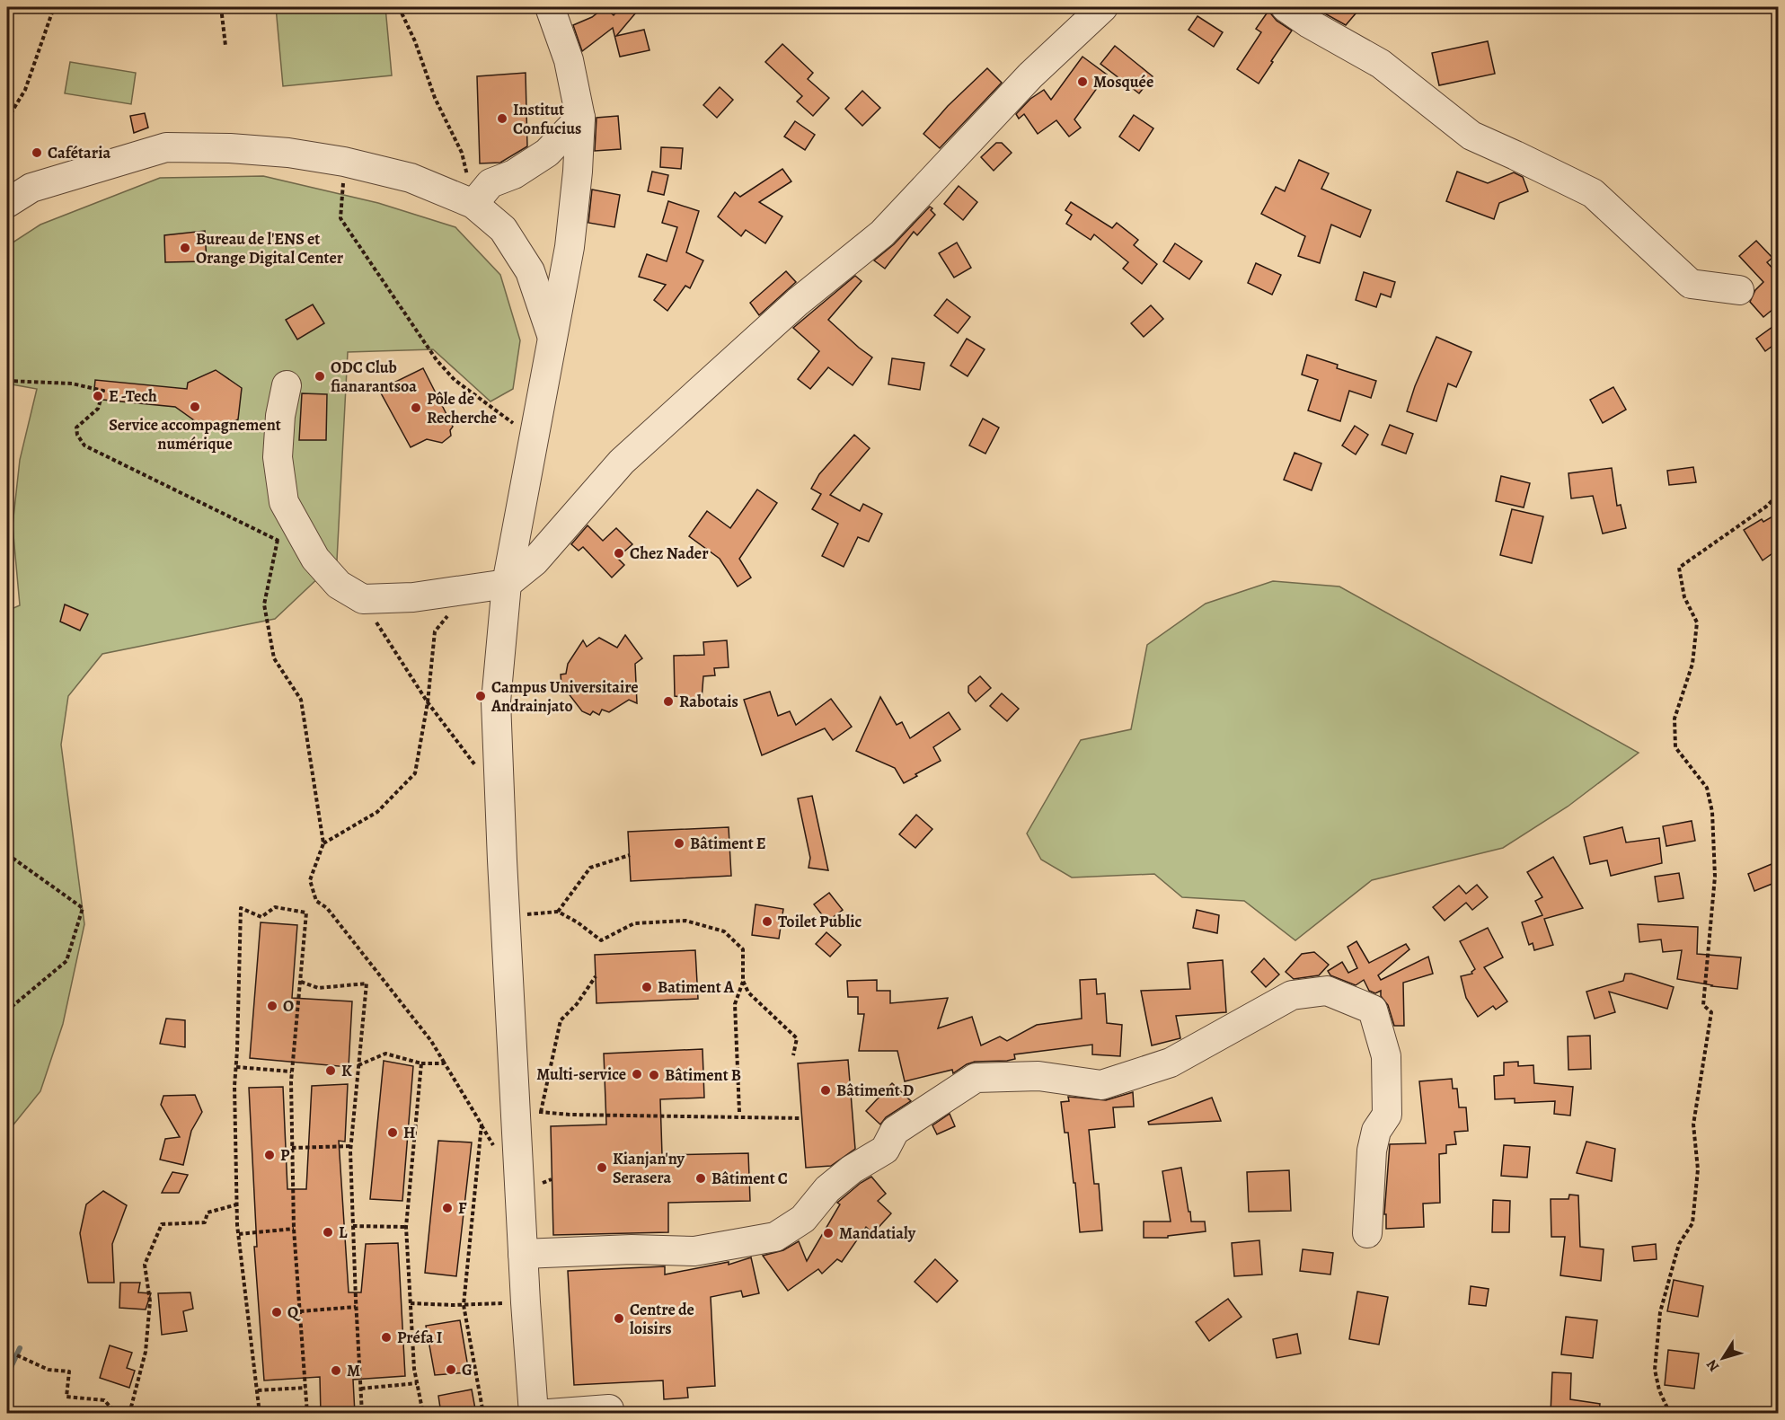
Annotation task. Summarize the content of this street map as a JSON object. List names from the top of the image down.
{
  "places": [
    "Mosquée",
    "Institut Confucius",
    "Cafétaria",
    "Bureau de l'ENS et Orange Digital Center",
    "ODC Club fianarantsoa",
    "E -Tech",
    "Service accompagnement numérique",
    "Pôle de Recherche",
    "Chez Nader",
    "Campus Universitaire Andrainjato",
    "Rabotais",
    "Bâtiment E",
    "Toilet Public",
    "Batiment A",
    "O",
    "K",
    "Multi-service",
    "Bâtiment B",
    "Bâtiment D",
    "H",
    "P",
    "Kianjan'ny Serasera",
    "Bâtiment C",
    "F",
    "L",
    "Mandatialy",
    "Q",
    "Centre de loisirs",
    "Préfa I",
    "G",
    "M"
  ],
  "north": "bottom left"
}
